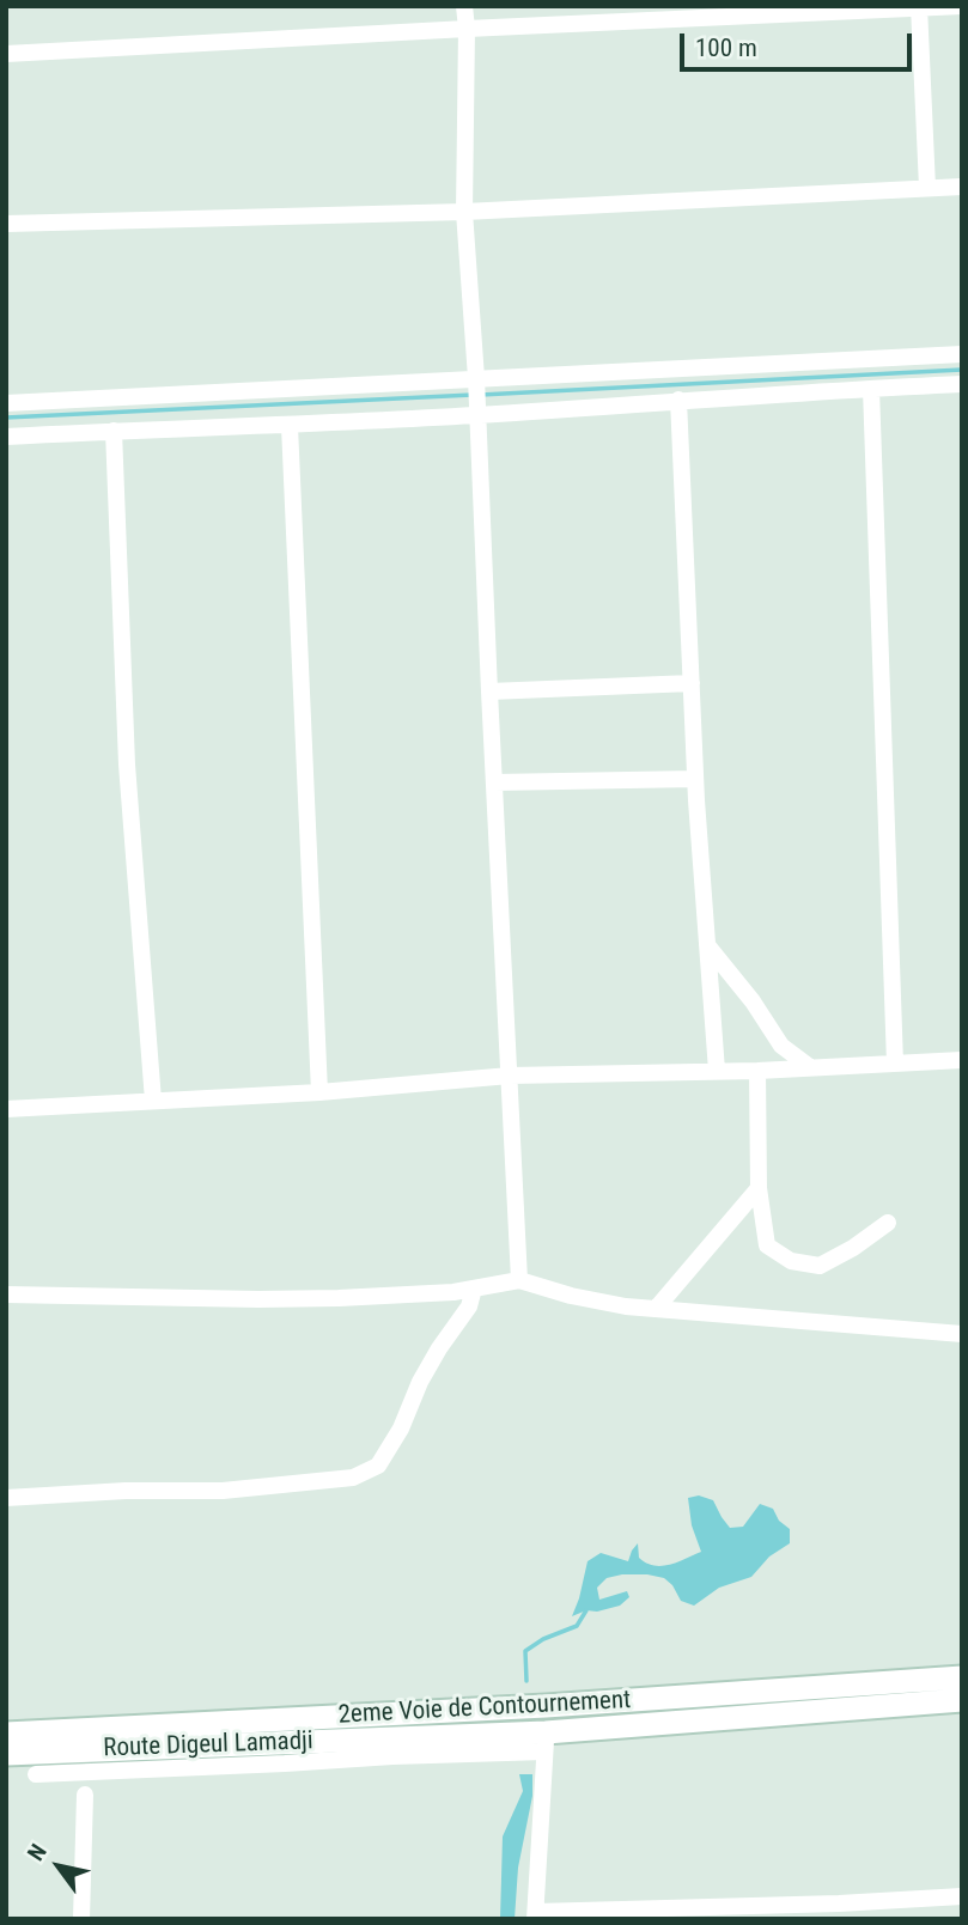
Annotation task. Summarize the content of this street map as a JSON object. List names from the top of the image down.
{
  "streets": {
    "main road": ["2eme Voie de Contournement", "Route Digeul Lamadji"]
  },
  "scale_bar": "100 m",
  "north": "top left"
}
